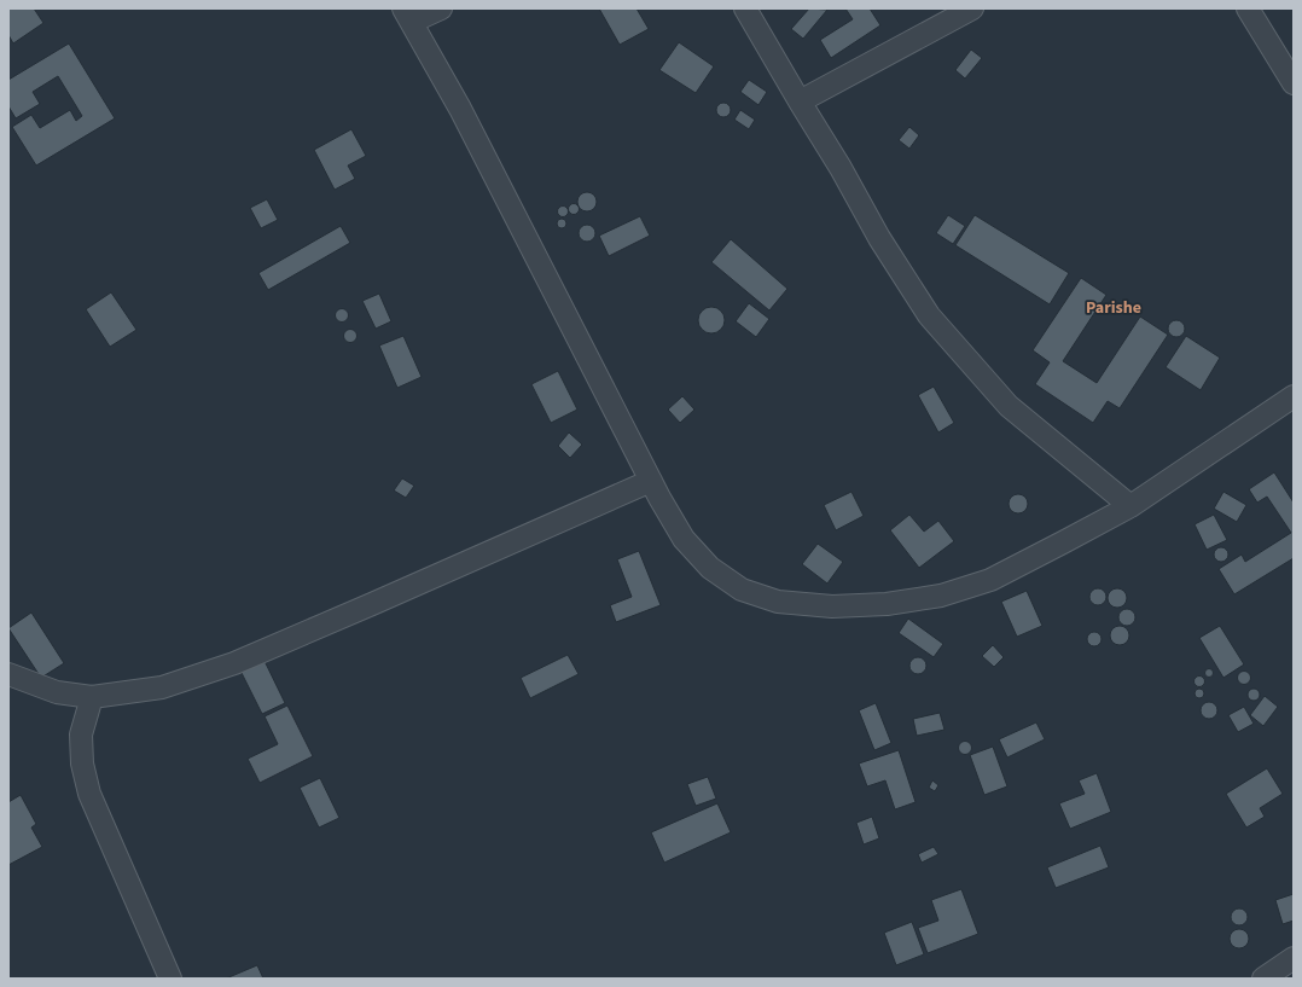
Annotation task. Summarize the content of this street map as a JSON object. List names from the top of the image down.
{
  "districts": ["Parishe"]
}
